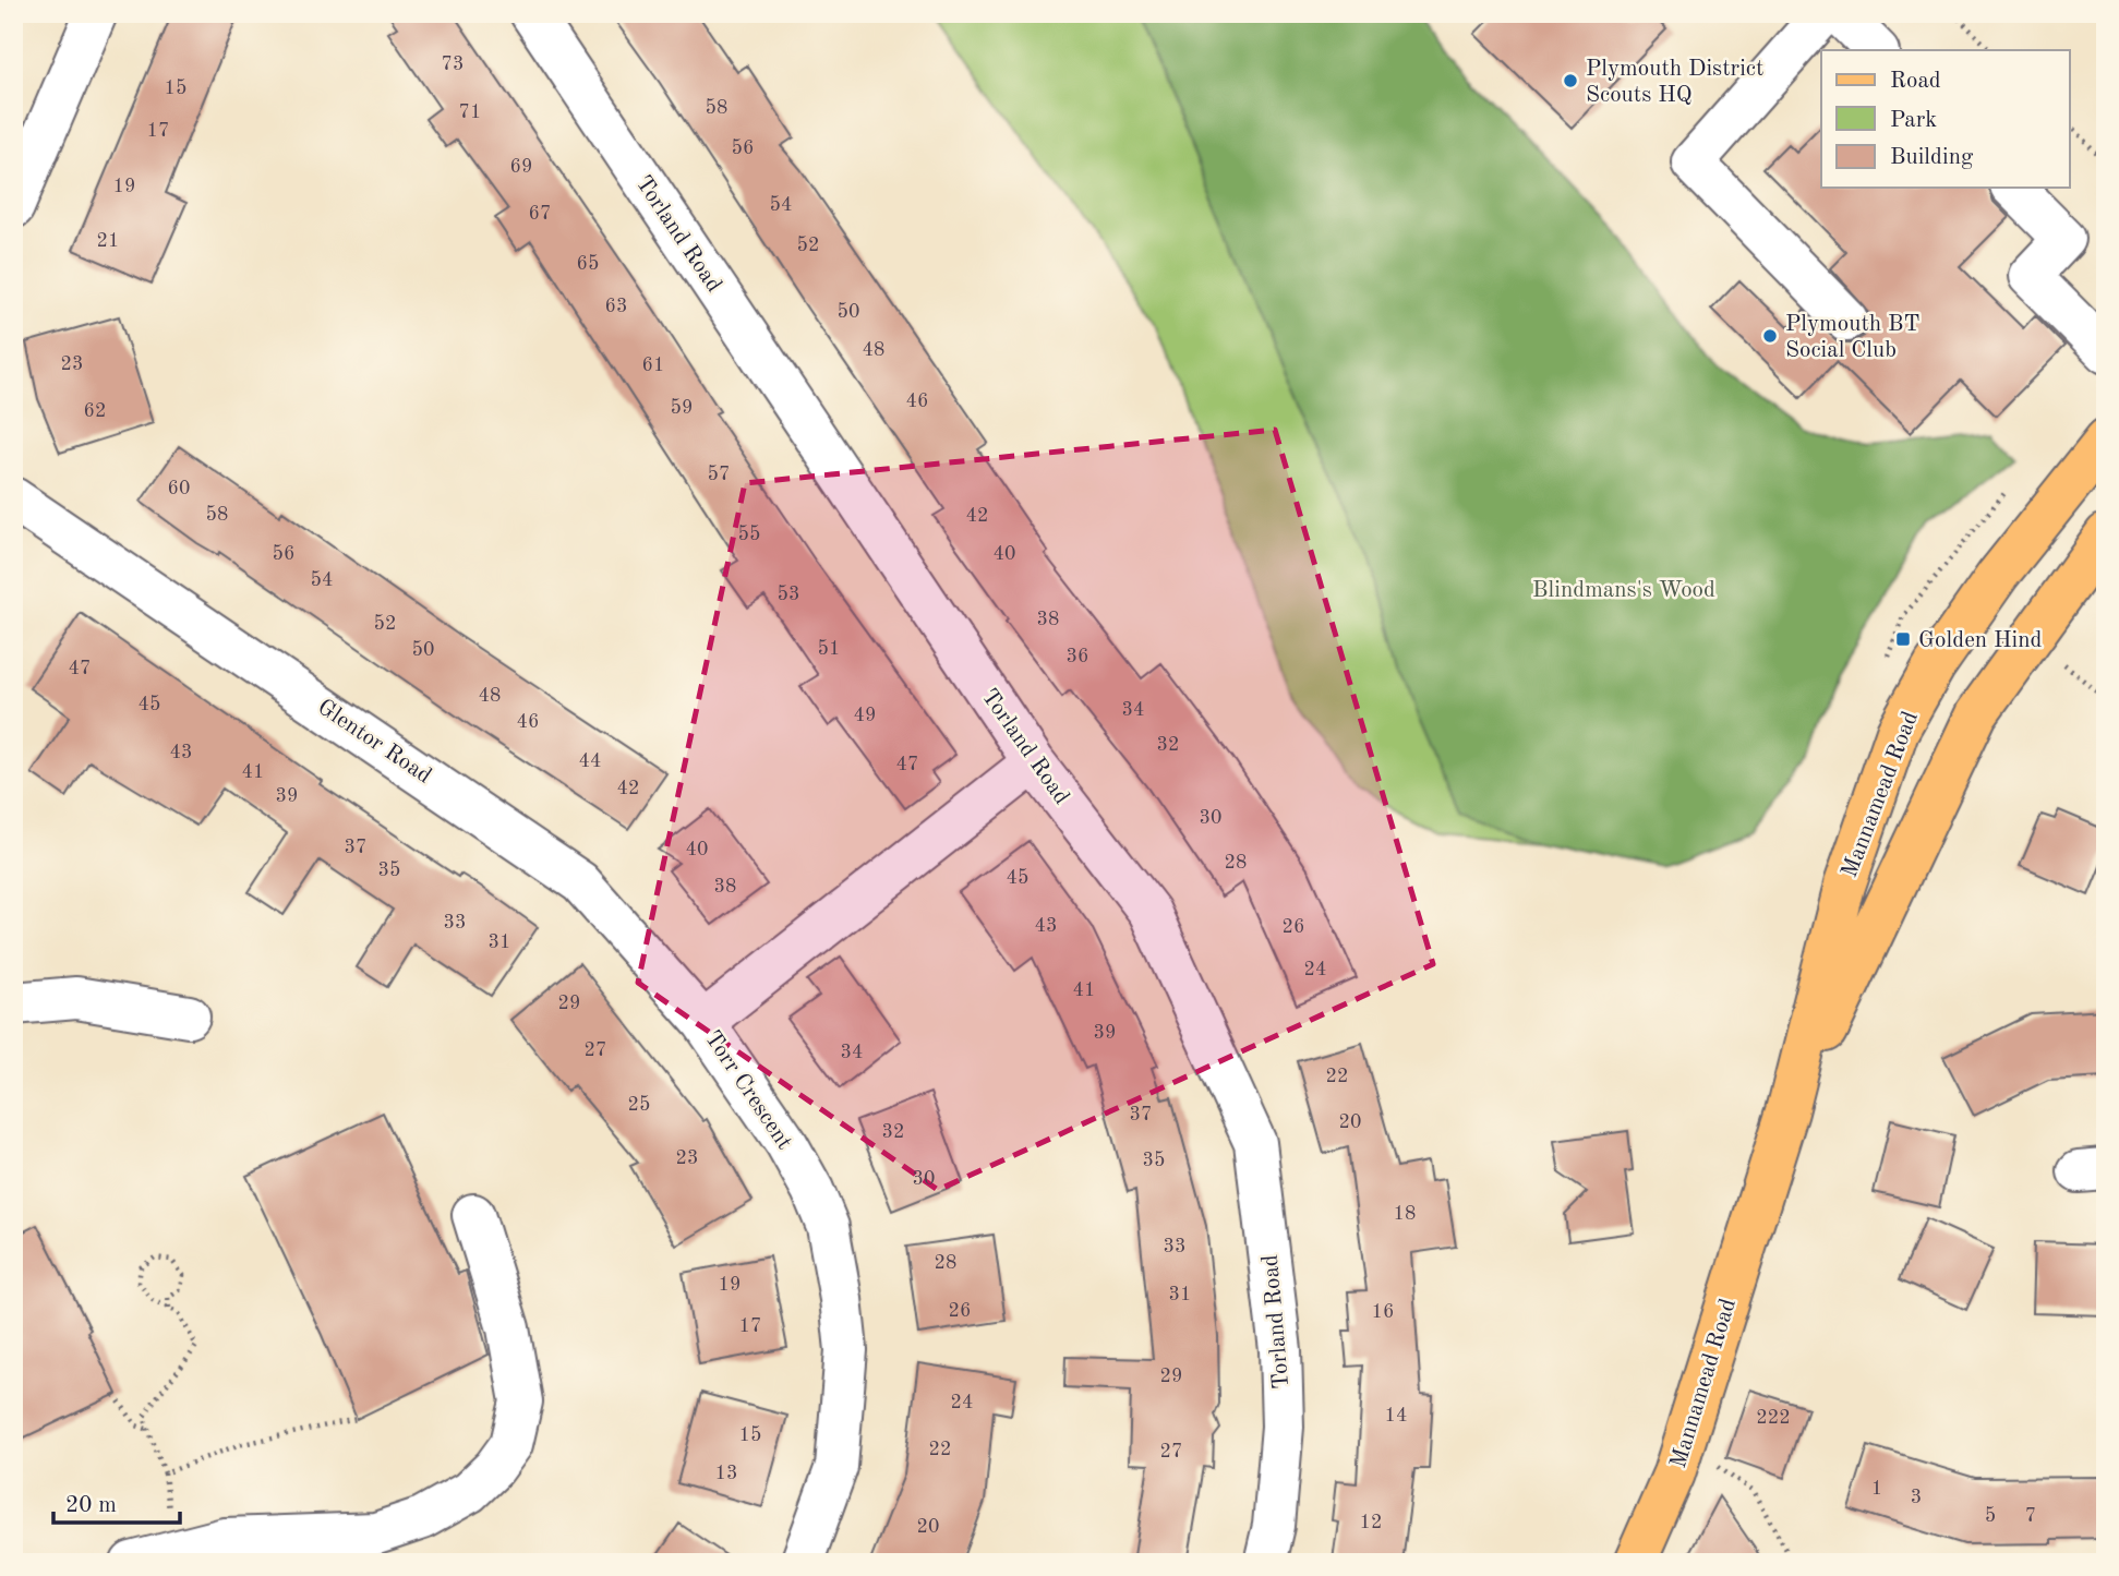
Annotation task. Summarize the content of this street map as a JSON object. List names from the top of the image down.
{
  "streets": {
    "main road": ["Mannamead Road"],
    "street": ["Torland Road", "Glentor Road", "Torr Crescent"]
  },
  "crossings": [
    ["Torland Road", "Torr Crescent"],
    ["Glentor Road", "Torr Crescent"]
  ],
  "parks": ["Blindmans's Wood"],
  "places": {
    "other": ["Plymouth District Scouts HQ", "Plymouth BT Social Club"],
    "transit": ["Golden Hind"]
  },
  "house_numbers": [
    "73",
    "15",
    "58",
    "71",
    "17",
    "56",
    "69",
    "19",
    "54",
    "67",
    "21",
    "52",
    "65",
    "63",
    "50",
    "48",
    "23",
    "61",
    "46",
    "59",
    "62",
    "57",
    "60",
    "58",
    "42",
    "55",
    "56",
    "40",
    "54",
    "53",
    "38",
    "52",
    "51",
    "50",
    "36",
    "47",
    "48",
    "45",
    "34",
    "49",
    "46",
    "32",
    "43",
    "44",
    "47",
    "41",
    "42",
    "39",
    "30",
    "37",
    "40",
    "28",
    "35",
    "45",
    "38",
    "33",
    "43",
    "26",
    "31",
    "24",
    "41",
    "29",
    "39",
    "27",
    "34",
    "22",
    "25",
    "37",
    "20",
    "32",
    "23",
    "35",
    "30",
    "18",
    "33",
    "28",
    "19",
    "31",
    "26",
    "16",
    "17",
    "29",
    "24",
    "14",
    "222",
    "15",
    "22",
    "27",
    "13",
    "1",
    "3",
    "5",
    "7",
    "12",
    "20"
  ],
  "legend": ["Road", "Park", "Building"],
  "scale_bar": "20 m"
}
